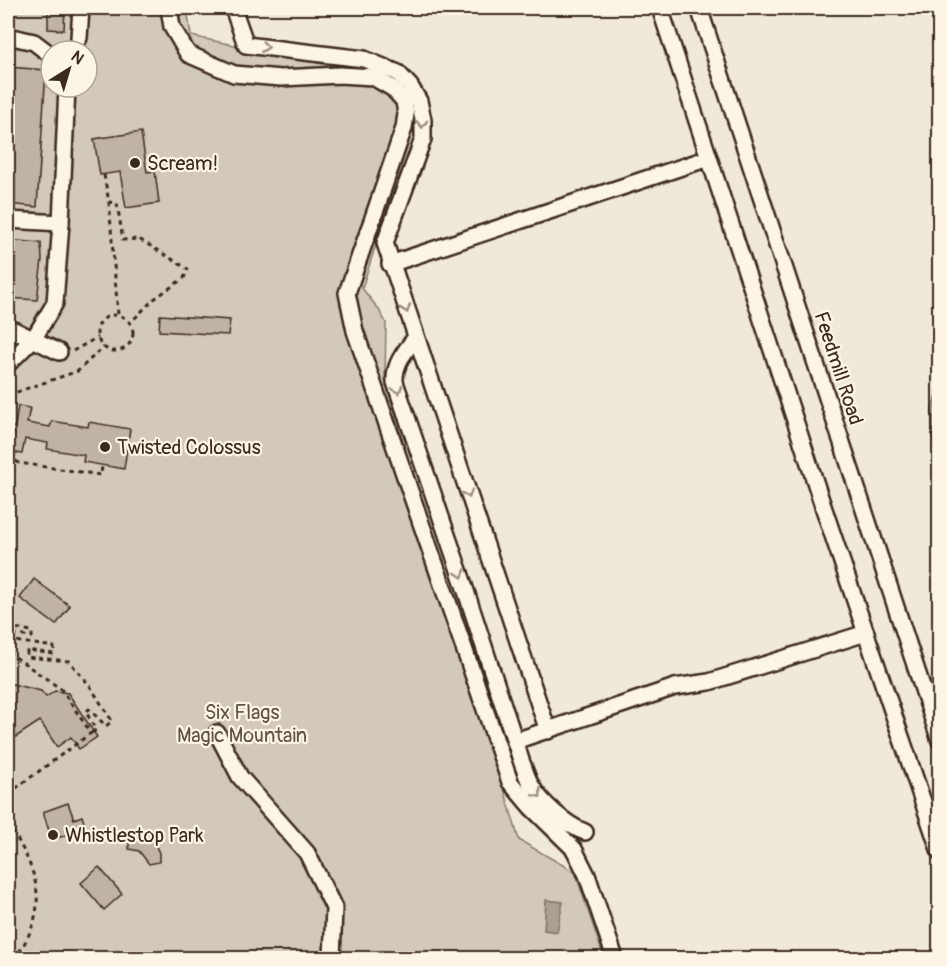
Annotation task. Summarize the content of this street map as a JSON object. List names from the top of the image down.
{
  "streets": {
    "street": ["Feedmill Road"]
  },
  "parks": ["Six Flags Magic Mountain"],
  "places": ["Scream!", "Twisted Colossus", "Whistlestop Park"],
  "north": "top right"
}
